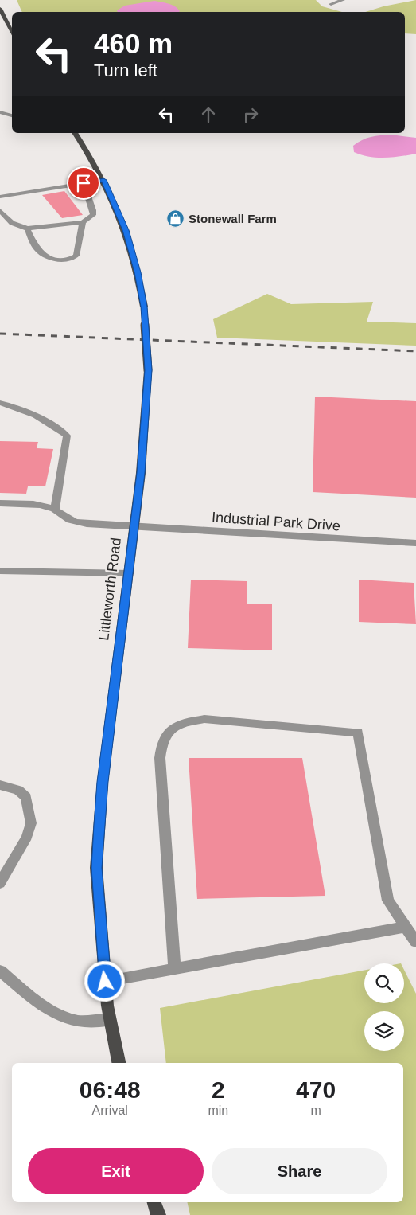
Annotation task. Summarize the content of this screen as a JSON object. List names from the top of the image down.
{
  "streets": {
    "main road": ["Littleworth Road"],
    "street": ["Industrial Park Drive"]
  },
  "crossings": [
    ["Industrial Park Drive", "Littleworth Road"]
  ],
  "places": {
    "shop": ["Stonewall Farm"]
  },
  "page": {
    "turn": ["460 m", "Turn left"],
    "eta": [
      "06:48",
      "Arrival",
      "2",
      "min",
      "470",
      "m"
    ],
    "buttons": ["Exit", "Share"]
  }
}
